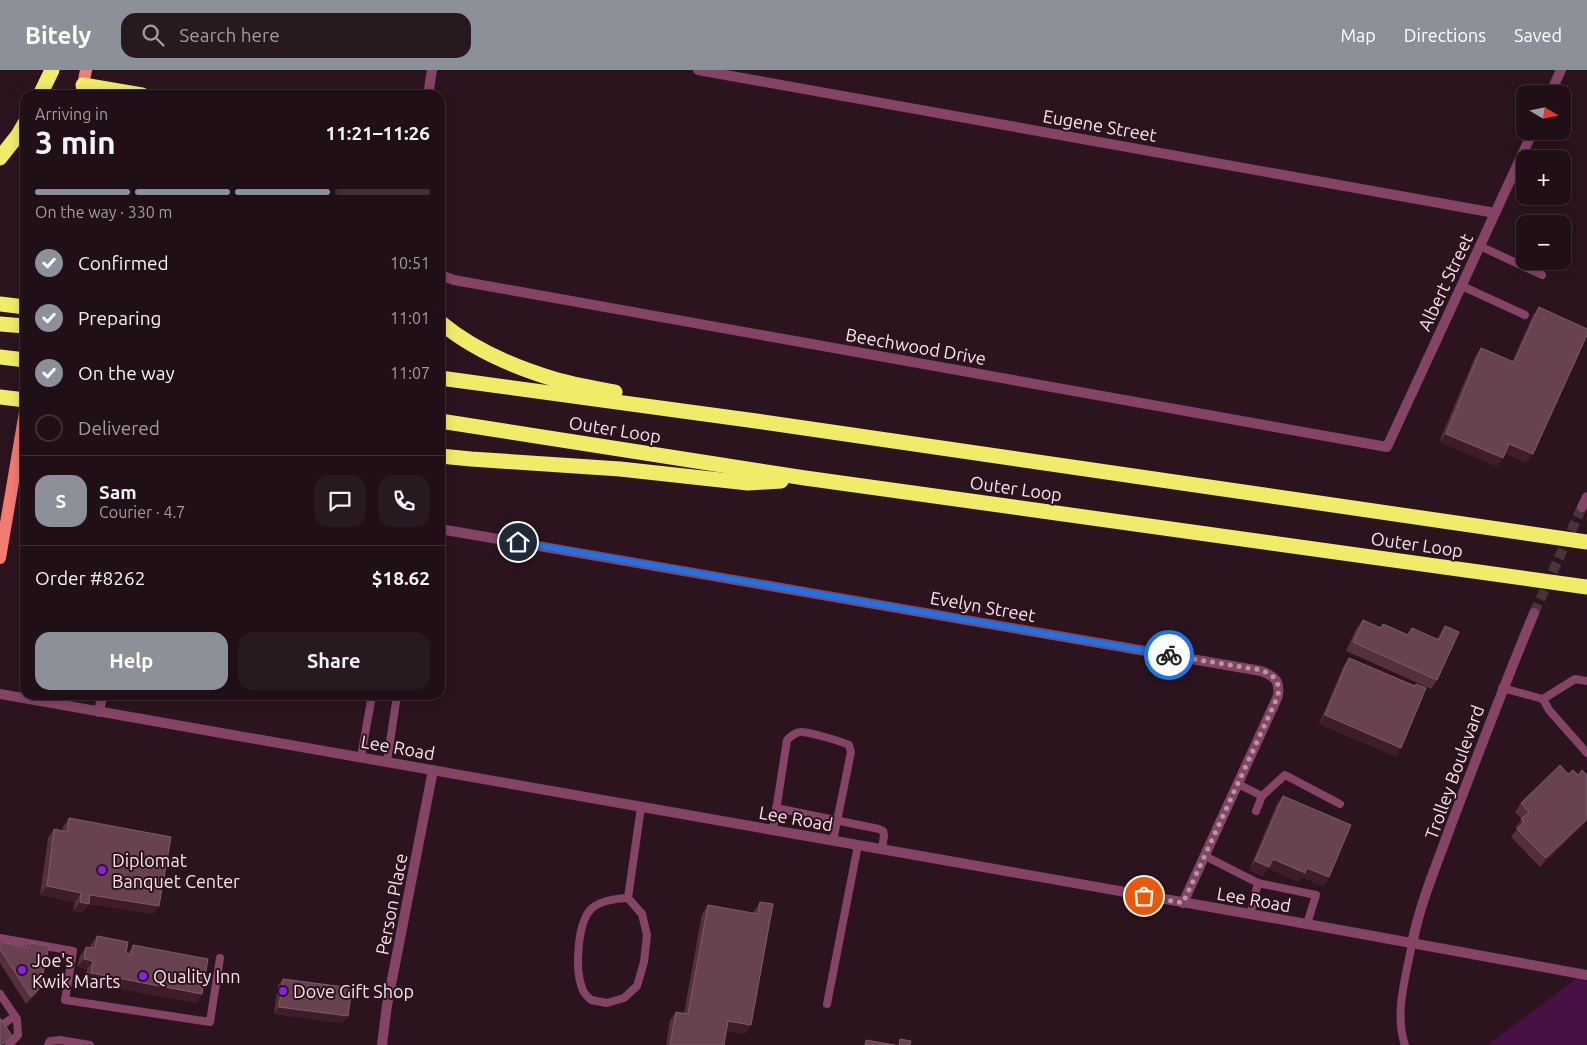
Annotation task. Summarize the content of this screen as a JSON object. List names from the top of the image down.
{
  "streets": {
    "highway": ["Outer Loop"],
    "street": [
      "Eugene Street",
      "Albert Street",
      "Beechwood Drive",
      "Evelyn Street",
      "Lee Road",
      "Trolley Boulevard",
      "Person Place"
    ]
  },
  "crossings": [
    ["Eugene Street", "Albert Street"],
    ["Albert Street", "Beechwood Drive"],
    ["Evelyn Street", "Lee Road"],
    ["Lee Road", "Trolley Boulevard"],
    ["Lee Road", "Person Place"]
  ],
  "places": [
    "Diplomat Banquet Center",
    "Joe's Kwik Marts",
    "Quality Inn",
    "Dove Gift Shop"
  ],
  "north": "right",
  "page": {
    "header": "Bitely",
    "search": "Search here",
    "nav": ["Map", "Directions", "Saved"],
    "map_buttons": ["+", "−"],
    "heading": ["3 min", "Arriving in", "11:21–11:26"],
    "panel": [
      "Sam",
      "Courier · 4.7",
      "Order #8262",
      "$18.62"
    ],
    "bar": "On the way · 330 m",
    "list": [
      ["Confirmed", "10:51"],
      ["Preparing", "11:01"],
      ["On the way", "11:07"],
      "Delivered"
    ],
    "round": "S",
    "buttons": ["Help", "Share"]
  }
}
